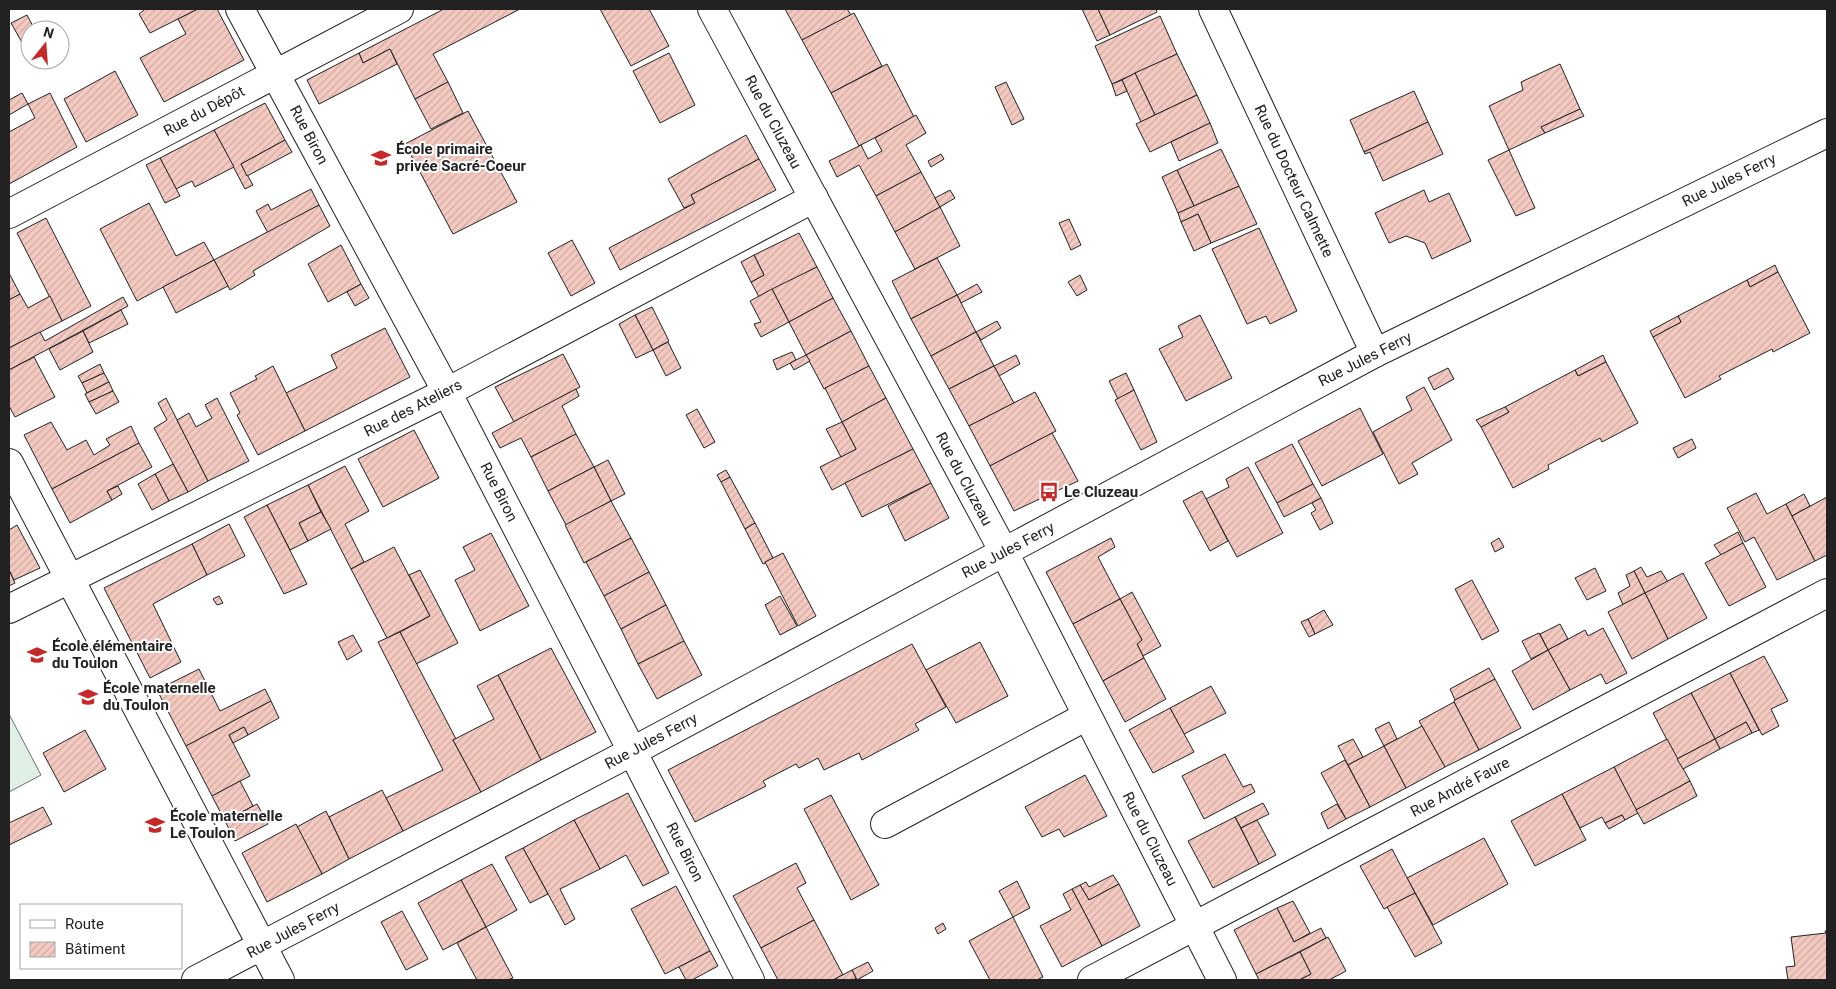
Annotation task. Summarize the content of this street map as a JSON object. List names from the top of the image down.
{
  "streets": {
    "street": [
      "Rue du Dépôt",
      "Rue du Cluzeau",
      "Rue Biron",
      "Rue Jules Ferry",
      "Rue du Docteur Calmette",
      "Rue des Ateliers",
      "Rue André Faure"
    ]
  },
  "crossings": [
    ["Rue du Dépôt", "Rue Biron"],
    ["Rue du Cluzeau", "Rue Jules Ferry"],
    ["Rue du Cluzeau", "Rue des Ateliers"],
    ["Rue du Cluzeau", "Rue André Faure"],
    ["Rue Biron", "Rue Jules Ferry"],
    ["Rue Biron", "Rue des Ateliers"],
    ["Rue Jules Ferry", "Rue du Docteur Calmette"]
  ],
  "places": {
    "school or university": [
      "École primaire privée Sacré-Coeur",
      "École élémentaire du Toulon",
      "École maternelle du Toulon",
      "École maternelle Le Toulon"
    ],
    "bus stop": ["Le Cluzeau"]
  },
  "legend": ["Route", "Bâtiment"],
  "north": "top"
}
